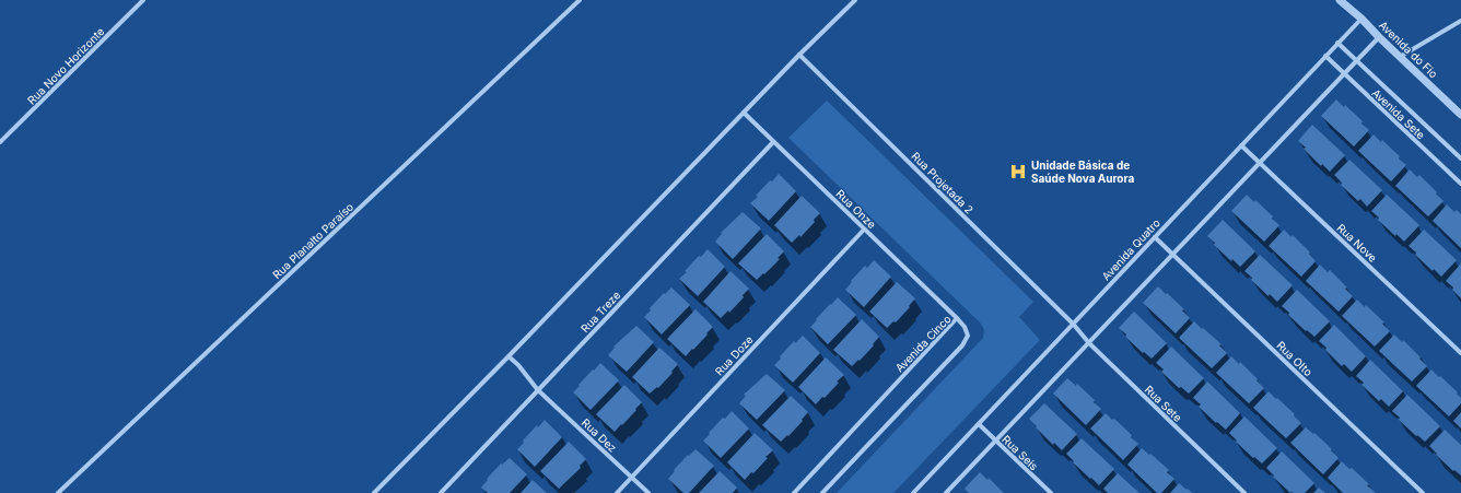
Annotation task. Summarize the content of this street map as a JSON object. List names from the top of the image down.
{
  "streets": {
    "street": [
      "Avenida do Fio",
      "Rua Novo Horizonte",
      "Avenida Sete",
      "Rua Projetada 2",
      "Rua Onze",
      "Rua Planalto Paraíso",
      "Rua Nove",
      "Avenida Quatro",
      "Rua Treze",
      "Avenida Cinco",
      "Rua Doze",
      "Rua OIto",
      "Rua Sete",
      "Rua Dez",
      "Rua Seis"
    ]
  },
  "crossings": [
    ["Avenida do Fio", "Avenida Quatro"],
    ["Avenida Sete", "Avenida Quatro"],
    ["Rua Projetada 2", "Avenida Quatro"],
    ["Rua Projetada 2", "Rua Sete"],
    ["Rua Onze", "Rua Treze"],
    ["Rua Onze", "Avenida Cinco"],
    ["Rua Onze", "Rua Doze"],
    ["Rua Nove", "Avenida Quatro"],
    ["Avenida Quatro", "Rua OIto"],
    ["Avenida Quatro", "Rua Sete"],
    ["Avenida Quatro", "Rua Seis"],
    ["Rua Treze", "Rua Dez"],
    ["Rua Doze", "Rua Dez"]
  ],
  "places": {
    "hospital": ["Unidade Básica de Saúde Nova Aurora"]
  }
}
